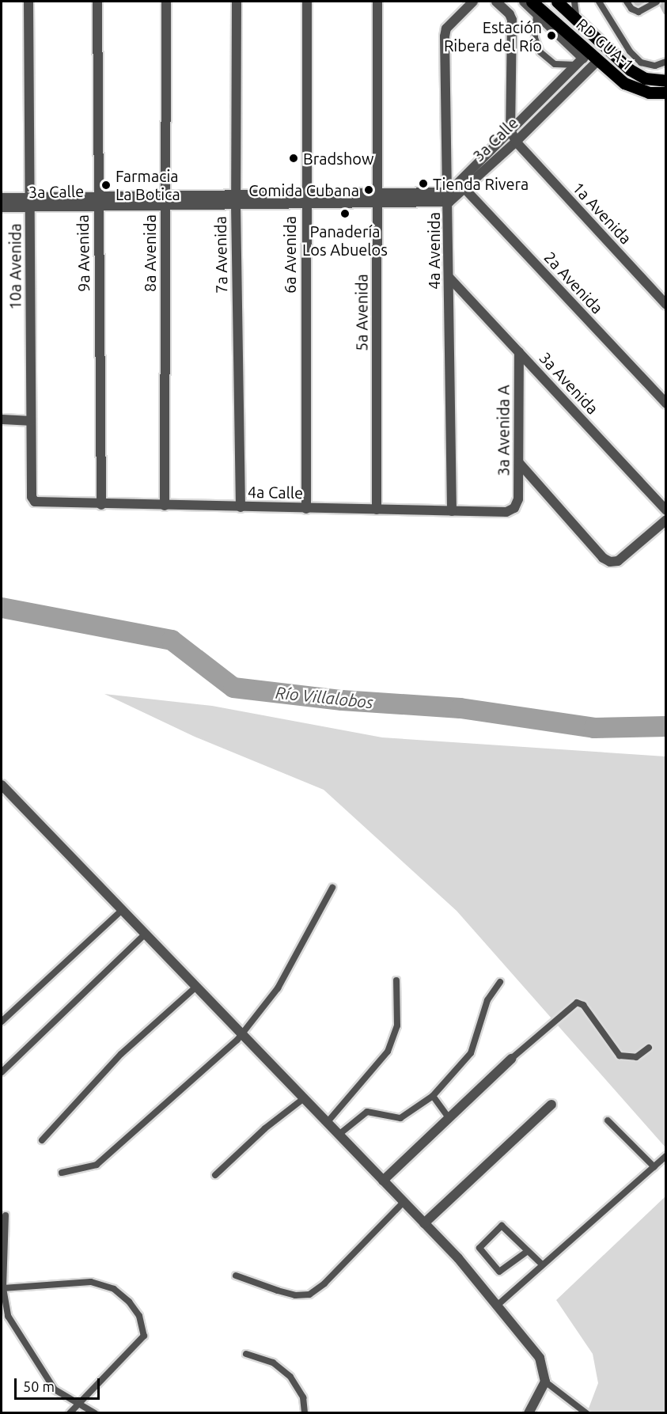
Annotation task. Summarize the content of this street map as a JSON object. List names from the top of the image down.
{
  "streets": {
    "main road": ["RD GUA-1"],
    "street": [
      "3a Calle",
      "1a Avenida",
      "4a Avenida",
      "9a Avenida",
      "8a Avenida",
      "7a Avenida",
      "6a Avenida",
      "10a Avenida",
      "2a Avenida",
      "5a Avenida",
      "3a Avenida",
      "3a Avenida A",
      "4a Calle"
    ]
  },
  "crossings": [
    ["RD GUA-1", "3a Calle"],
    ["3a Calle", "1a Avenida"],
    ["3a Calle", "4a Avenida"],
    ["3a Calle", "9a Avenida"],
    ["3a Calle", "8a Avenida"],
    ["3a Calle", "7a Avenida"],
    ["3a Calle", "6a Avenida"],
    ["3a Calle", "10a Avenida"],
    ["3a Calle", "2a Avenida"],
    ["3a Calle", "5a Avenida"],
    ["4a Avenida", "3a Avenida"],
    ["4a Avenida", "4a Calle"],
    ["9a Avenida", "4a Calle"],
    ["8a Avenida", "4a Calle"],
    ["7a Avenida", "4a Calle"],
    ["6a Avenida", "4a Calle"],
    ["10a Avenida", "4a Calle"],
    ["5a Avenida", "4a Calle"],
    ["3a Avenida", "3a Avenida A"],
    ["3a Avenida A", "4a Calle"]
  ],
  "water": ["Río Villalobos"],
  "places": [
    "Estación Ribera del Río",
    "Bradshow",
    "Tienda Rivera",
    "Farmacia La Botica",
    "Comida Cubana",
    "Panadería Los Abuelos"
  ],
  "scale_bar": "50 m"
}
